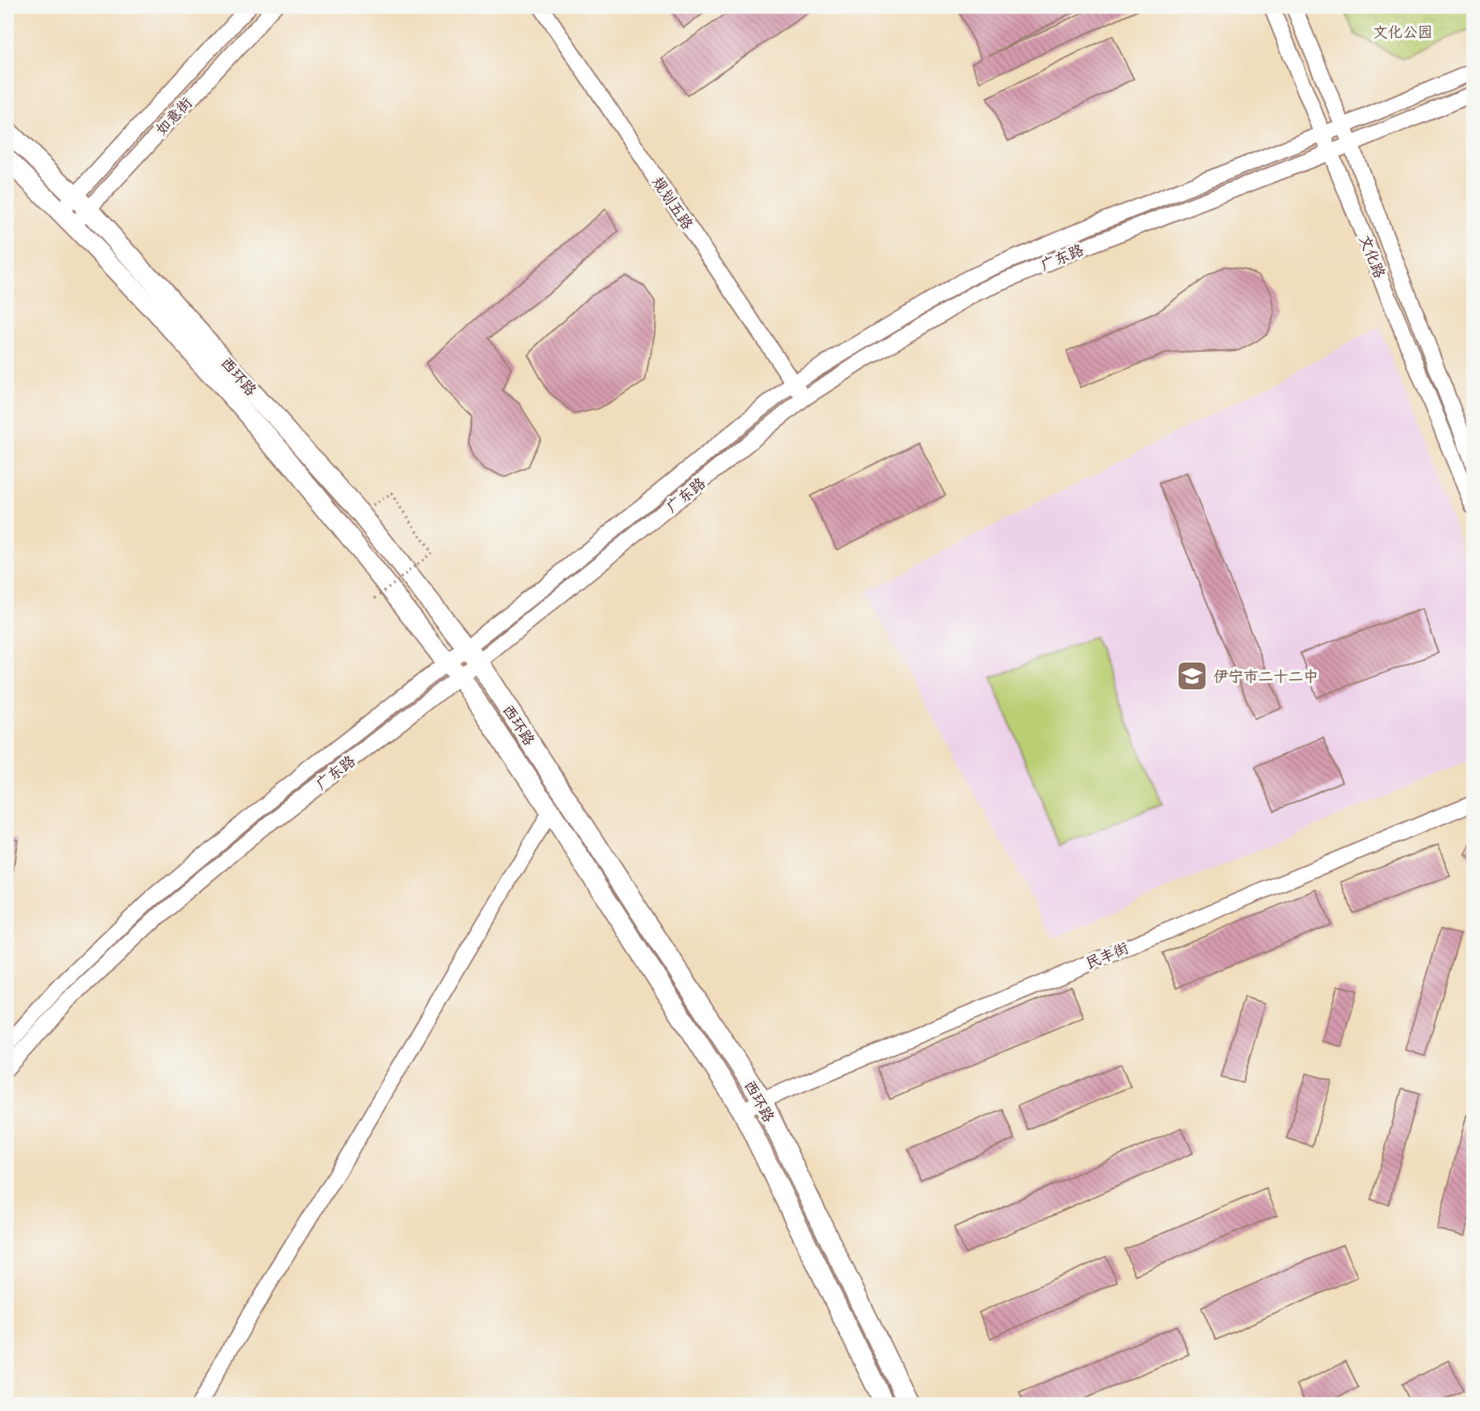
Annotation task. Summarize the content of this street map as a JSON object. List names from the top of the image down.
{
  "streets": {
    "main road": ["西环路"],
    "street": [
      "如意街",
      "规划五路",
      "文化路",
      "广东路",
      "民丰街"
    ]
  },
  "crossings": [
    ["如意街", "西环路"],
    ["规划五路", "广东路"],
    ["文化路", "广东路"],
    ["广东路", "西环路"],
    ["西环路", "民丰街"]
  ],
  "parks": ["文化公园"],
  "places": {
    "school or university": ["伊宁市二十二中"]
  }
}
